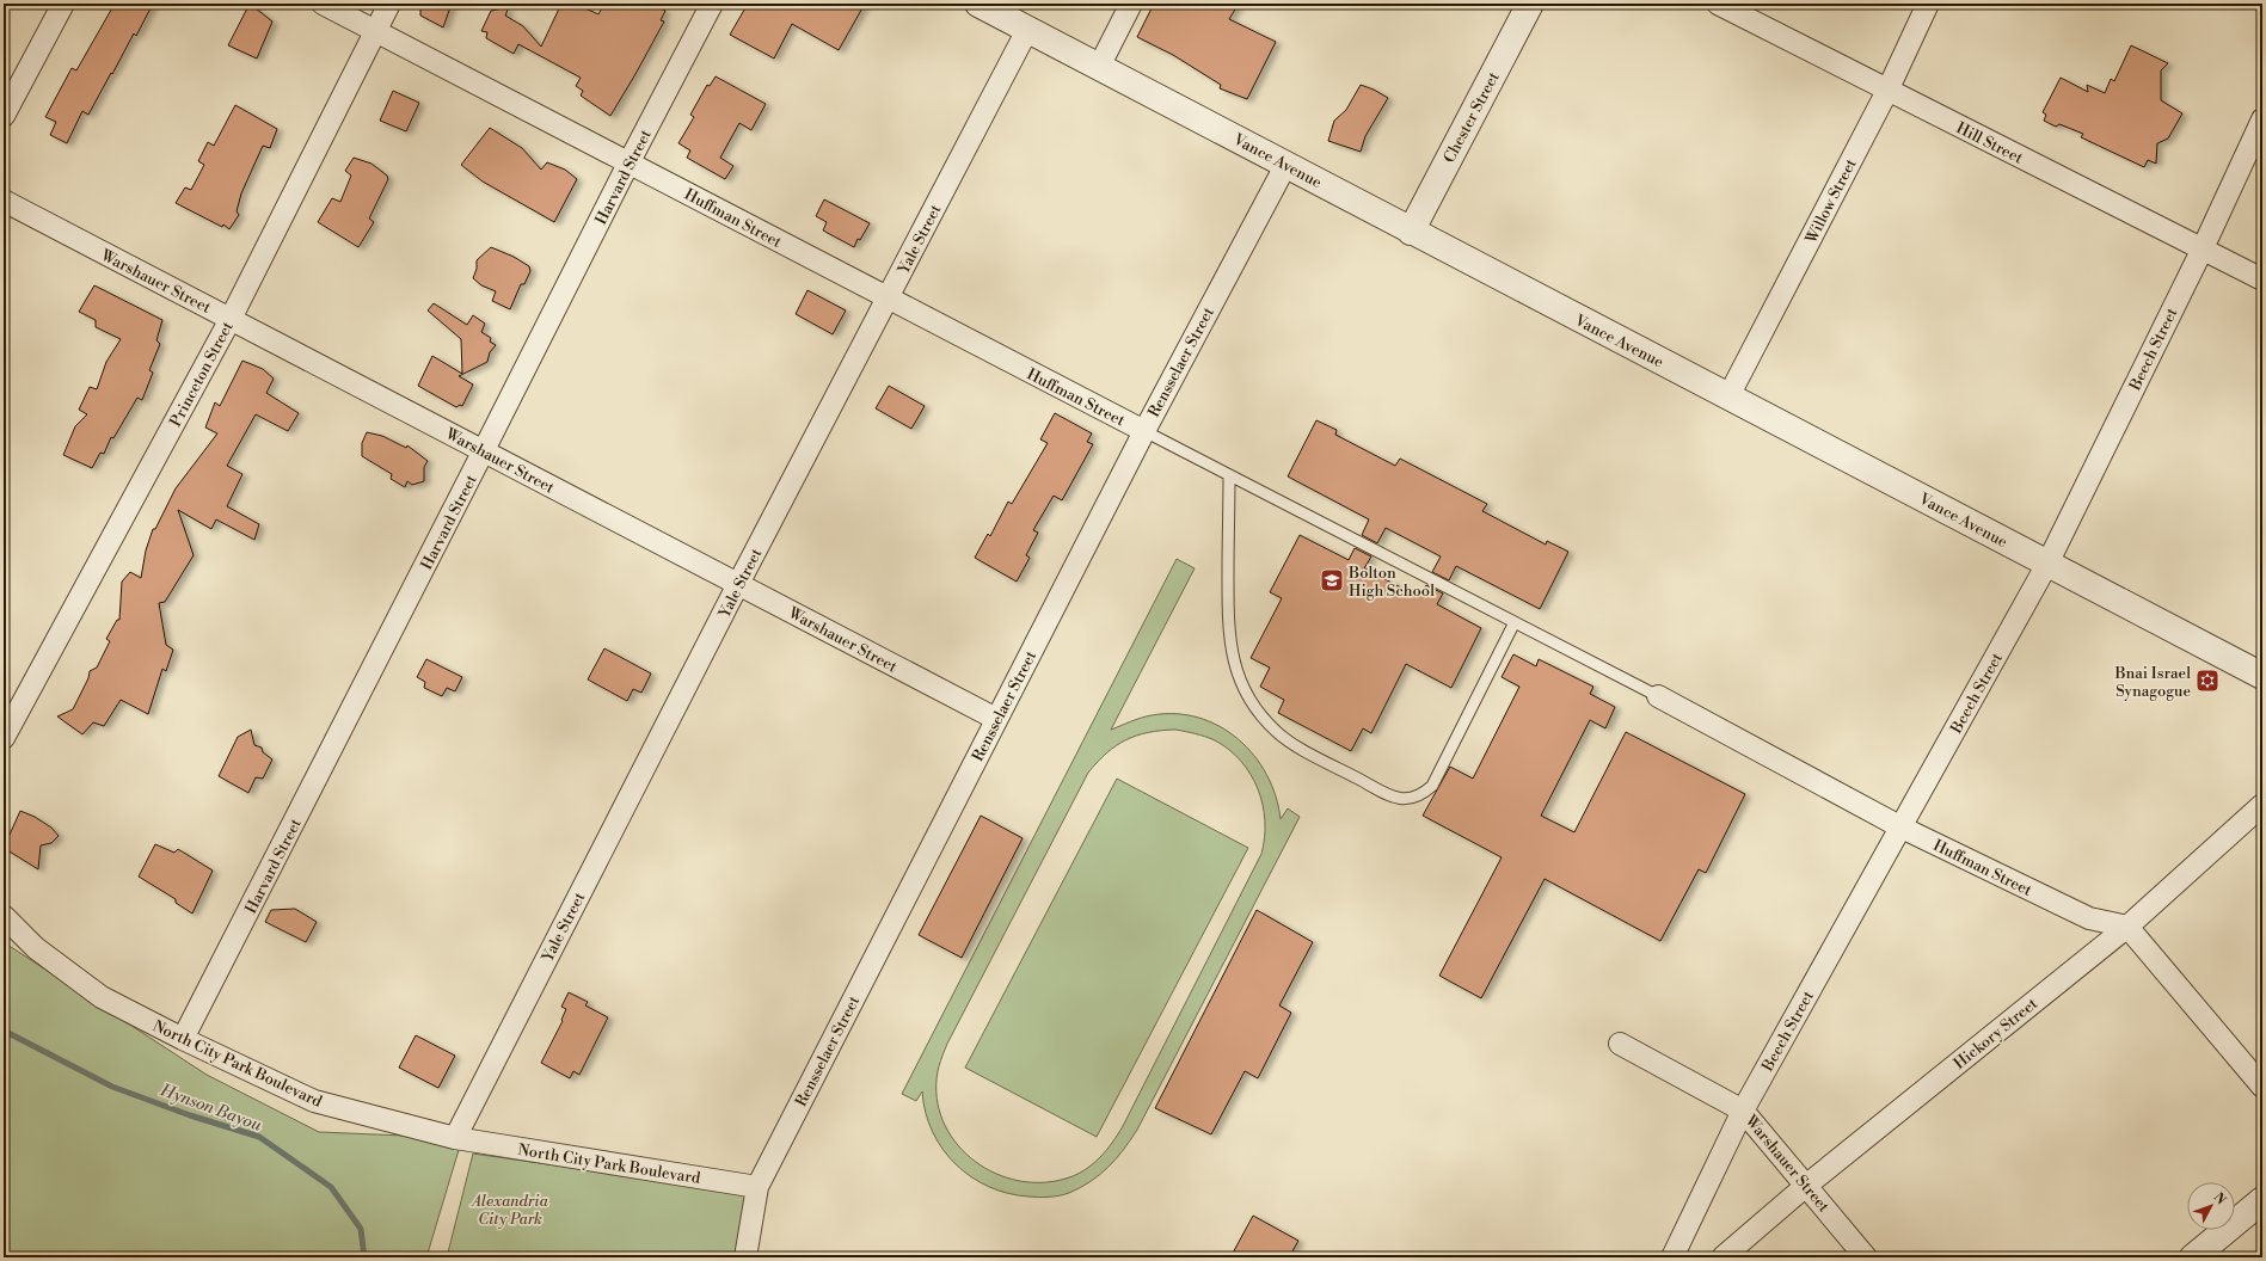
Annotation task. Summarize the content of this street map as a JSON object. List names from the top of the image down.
{
  "streets": {
    "street": [
      "Chester Street",
      "Hill Street",
      "Vance Avenue",
      "Harvard Street",
      "Willow Street",
      "Huffman Street",
      "Yale Street",
      "Warshauer Street",
      "Beech Street",
      "Rensselaer Street",
      "Princeton Street",
      "Hickory Street",
      "North City Park Boulevard"
    ]
  },
  "crossings": [
    ["Chester Street", "Vance Avenue"],
    ["Hill Street", "Willow Street"],
    ["Hill Street", "Beech Street"],
    ["Vance Avenue", "Willow Street"],
    ["Vance Avenue", "Yale Street"],
    ["Vance Avenue", "Beech Street"],
    ["Vance Avenue", "Rensselaer Street"],
    ["Harvard Street", "Huffman Street"],
    ["Harvard Street", "Warshauer Street"],
    ["Harvard Street", "North City Park Boulevard"],
    ["Huffman Street", "Yale Street"],
    ["Huffman Street", "Beech Street"],
    ["Huffman Street", "Rensselaer Street"],
    ["Huffman Street", "Princeton Street"],
    ["Huffman Street", "Hickory Street"],
    ["Yale Street", "Warshauer Street"],
    ["Yale Street", "North City Park Boulevard"],
    ["Warshauer Street", "Beech Street"],
    ["Warshauer Street", "Rensselaer Street"],
    ["Warshauer Street", "Princeton Street"],
    ["Warshauer Street", "Hickory Street"],
    ["Rensselaer Street", "North City Park Boulevard"]
  ],
  "water": ["Hynson Bayou"],
  "parks": ["Alexandria City Park"],
  "places": {
    "school or university": ["Bolton High School"],
    "synagogue": ["Bnai Israel Synagogue"]
  },
  "north": "top right"
}
